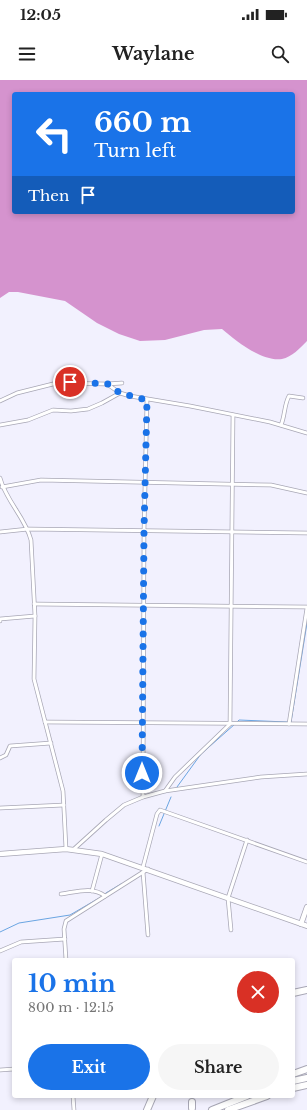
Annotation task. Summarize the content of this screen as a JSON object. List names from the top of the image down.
{
  "page": {
    "status": "12:05",
    "header": "Waylane",
    "turn": ["660 m", "Turn left"],
    "then": "Then",
    "heading": ["10 min", "800 m · 12:15"],
    "buttons": ["Exit", "Share"]
  }
}
